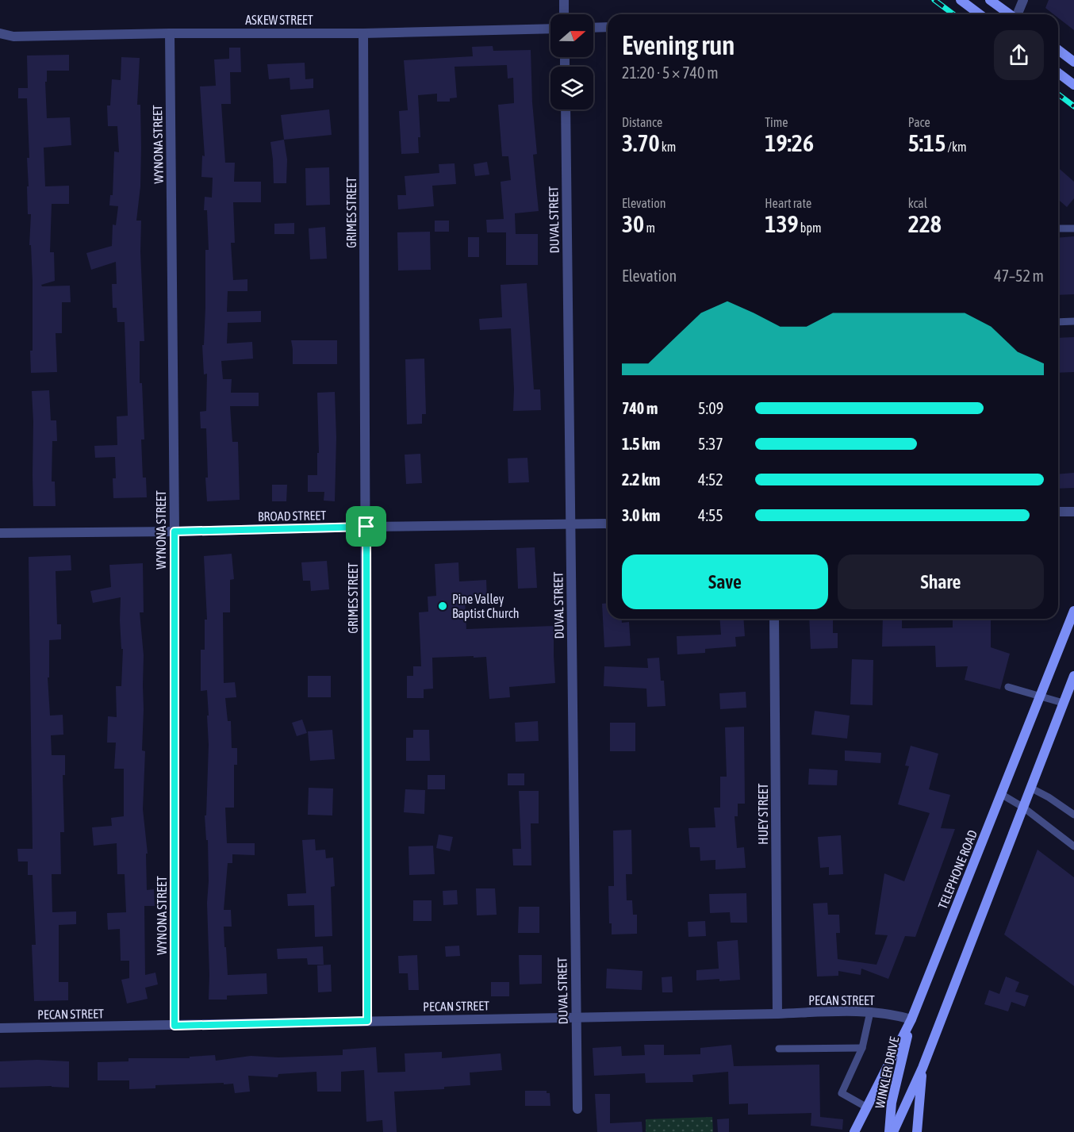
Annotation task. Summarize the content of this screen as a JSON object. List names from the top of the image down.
{
  "streets": {
    "main road": ["TELEPHONE ROAD", "WINKLER DRIVE"],
    "street": [
      "ASKEW STREET",
      "WYNONA STREET",
      "GRIMES STREET",
      "DUVAL STREET",
      "BROAD STREET",
      "HUEY STREET",
      "PECAN STREET"
    ]
  },
  "crossings": [
    ["ASKEW STREET", "WYNONA STREET"],
    ["ASKEW STREET", "GRIMES STREET"],
    ["WYNONA STREET", "BROAD STREET"],
    ["WYNONA STREET", "PECAN STREET"],
    ["GRIMES STREET", "BROAD STREET"],
    ["GRIMES STREET", "PECAN STREET"],
    ["DUVAL STREET", "BROAD STREET"],
    ["DUVAL STREET", "PECAN STREET"],
    ["HUEY STREET", "PECAN STREET"],
    ["TELEPHONE ROAD", "PECAN STREET"],
    ["TELEPHONE ROAD", "WINKLER DRIVE"],
    ["PECAN STREET", "WINKLER DRIVE"]
  ],
  "places": ["Pine Valley Baptist Church"],
  "north": "right",
  "page": {
    "heading": ["Evening run", "21:20 · 5 × 740 m"],
    "stats": [
      ["Distance", "3.70 km"],
      ["Time", "19:26"],
      ["Pace", "5:15 /km"],
      ["Elevation", "30 m"],
      ["Heart rate", "139 bpm"],
      ["kcal", "228"]
    ],
    "chart": ["Elevation", "47–52 m"],
    "list": [
      {
        "name": "740 m",
        "note": "5:09"
      },
      {
        "name": "1.5 km",
        "note": "5:37"
      },
      {
        "name": "2.2 km",
        "note": "4:52"
      },
      {
        "name": "3.0 km",
        "note": "4:55"
      }
    ],
    "buttons": ["Save", "Share"]
  }
}
